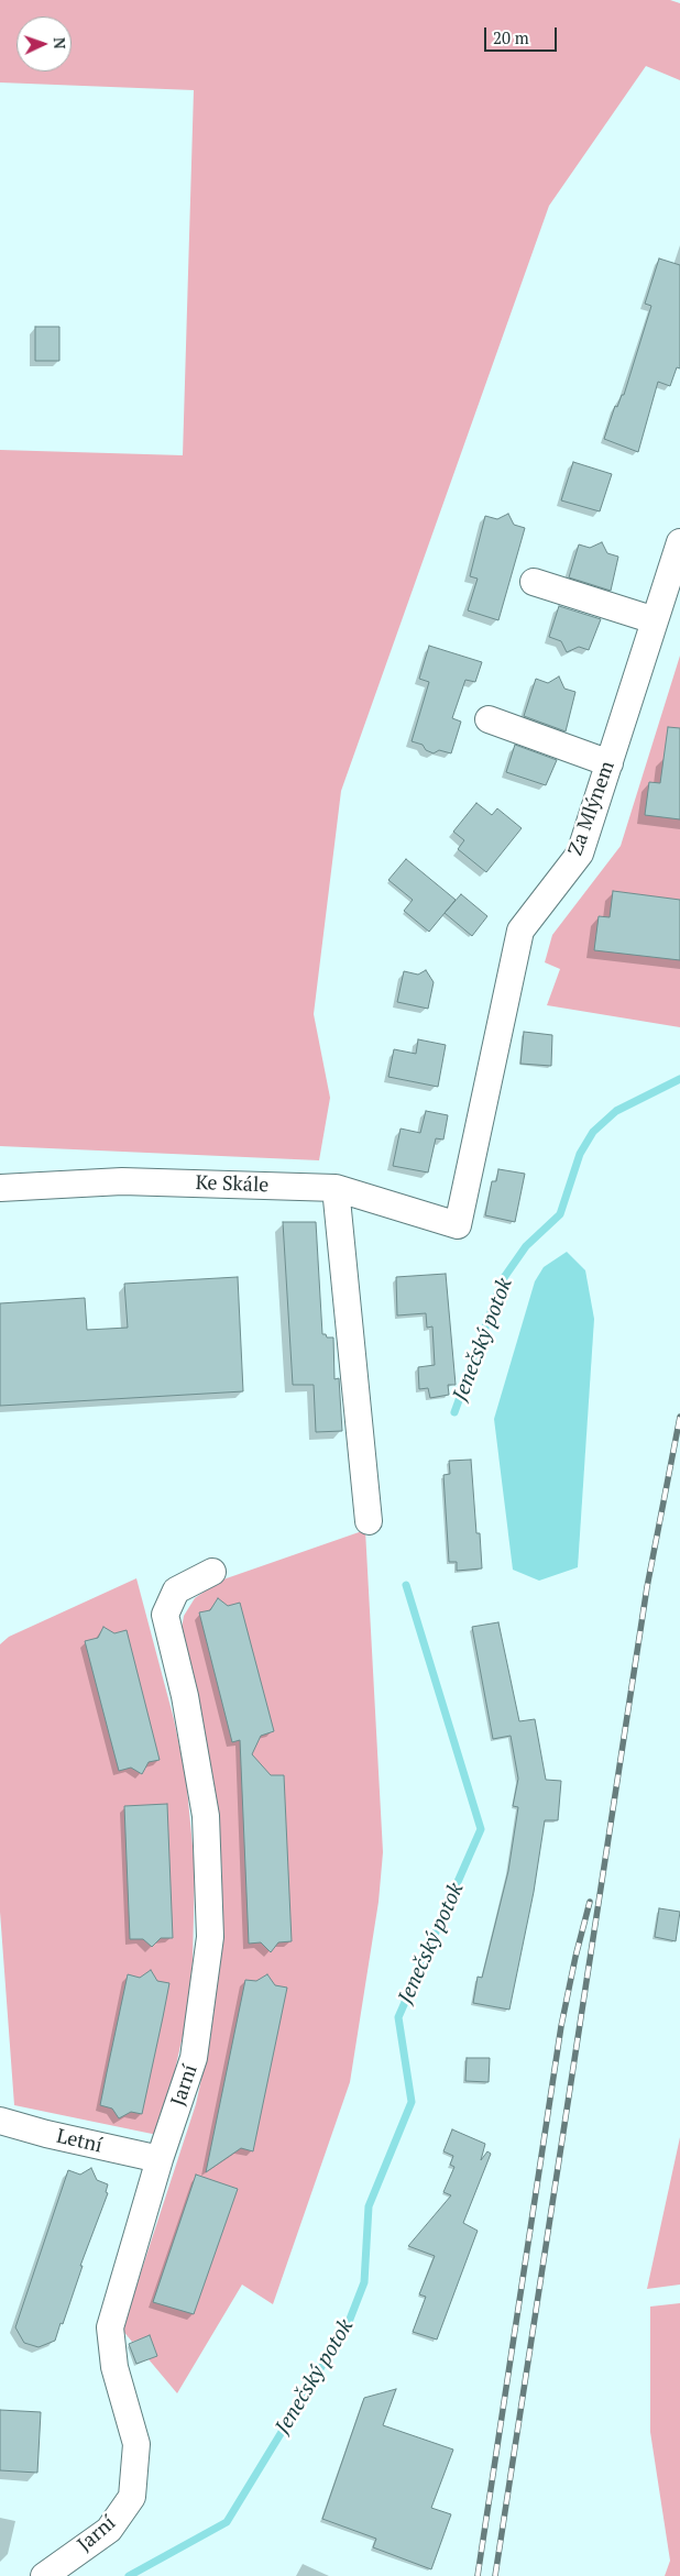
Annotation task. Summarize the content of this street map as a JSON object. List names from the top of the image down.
{
  "streets": {
    "street": [
      "Za Mlýnem",
      "Ke Skále",
      "Jarní",
      "Letní"
    ]
  },
  "crossings": [
    ["Za Mlýnem", "Ke Skále"],
    ["Jarní", "Letní"]
  ],
  "water": ["Jenečský potok"],
  "scale_bar": "20 m",
  "north": "right"
}
